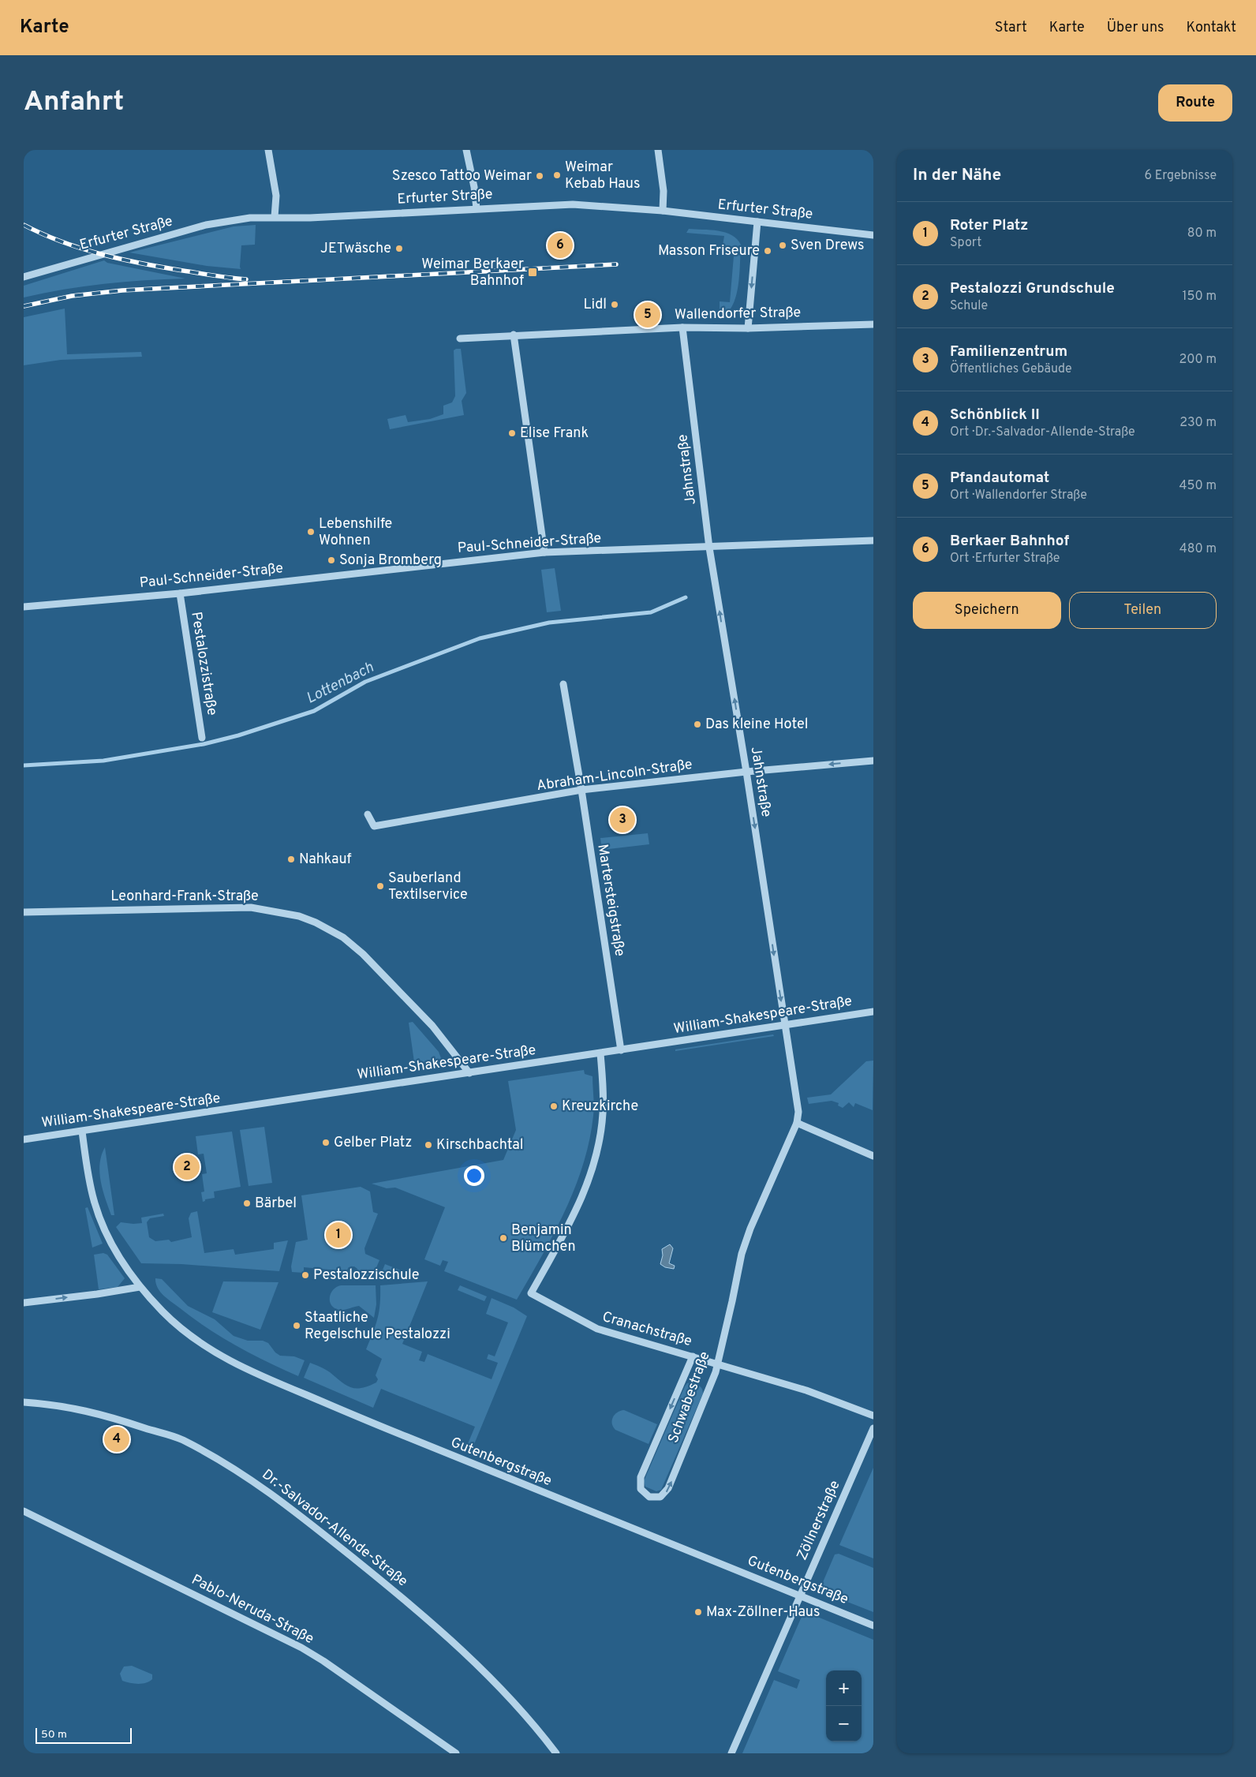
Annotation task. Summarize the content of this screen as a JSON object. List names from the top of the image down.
{
  "streets": {
    "street": [
      "Erfurter Straße",
      "Wallendorfer Straße",
      "Jahnstraße",
      "Paul-Schneider-Straße",
      "Pestalozzistraße",
      "Abraham-Lincoln-Straße",
      "Leonhard-Frank-Straße",
      "Martersteigstraße",
      "William-Shakespeare-Straße",
      "Cranachstraße",
      "Schwabestraße",
      "Gutenbergstraße",
      "Zöllnerstraße",
      "Dr.-Salvador-Allende-Straße",
      "Pablo-Neruda-Straße"
    ]
  },
  "crossings": [
    ["Wallendorfer Straße", "Jahnstraße"],
    ["Jahnstraße", "Paul-Schneider-Straße"],
    ["Jahnstraße", "Abraham-Lincoln-Straße"],
    ["Jahnstraße", "William-Shakespeare-Straße"],
    ["Jahnstraße", "Schwabestraße"],
    ["Paul-Schneider-Straße", "Pestalozzistraße"],
    ["Abraham-Lincoln-Straße", "Martersteigstraße"],
    ["Leonhard-Frank-Straße", "William-Shakespeare-Straße"],
    ["Martersteigstraße", "William-Shakespeare-Straße"],
    ["William-Shakespeare-Straße", "Cranachstraße"],
    ["William-Shakespeare-Straße", "Gutenbergstraße"],
    ["Cranachstraße", "Schwabestraße"],
    ["Gutenbergstraße", "Zöllnerstraße"]
  ],
  "water": ["Lottenbach"],
  "places": {
    "other": [
      "Weimar Kebab Haus",
      "Szesco Tattoo Weimar",
      "Sven Drews",
      "JETwäsche",
      "Masson Friseure",
      "Lidl",
      "Elise Frank",
      "Lebenshilfe Wohnen",
      "Sonja Bromberg",
      "Das kleine Hotel",
      "Nahkauf",
      "Sauberland Textilservice",
      "Kreuzkirche",
      "Gelber Platz",
      "Kirschbachtal",
      "Bärbel",
      "Benjamin Blümchen",
      "Pestalozzischule",
      "Staatliche Regelschule Pestalozzi",
      "Max-Zöllner-Haus"
    ],
    "transit": ["Weimar Berkaer Bahnhof"]
  },
  "scale_bar": "50 m",
  "page": {
    "header": "Karte",
    "nav": [
      "Start",
      "Karte",
      "Über uns",
      "Kontakt"
    ],
    "buttons": [
      "Route",
      ["Speichern", "Teilen"]
    ],
    "title": "Anfahrt",
    "heading": ["In der Nähe", "6 Ergebnisse"],
    "list": [
      {
        "mark": "1",
        "name": "Roter Platz",
        "note": "Sport",
        "value": "80 m"
      },
      {
        "mark": "2",
        "name": "Pestalozzi Grundschule",
        "note": "Schule",
        "value": "150 m"
      },
      {
        "mark": "3",
        "name": "Familienzentrum",
        "note": "Öffentliches Gebäude",
        "value": "200 m"
      },
      {
        "mark": "4",
        "name": "Schönblick II",
        "note": "Ort · Dr.-Salvador-Allende-Straße",
        "value": "230 m"
      },
      {
        "mark": "5",
        "name": "Pfandautomat",
        "note": "Ort · Wallendorfer Straße",
        "value": "450 m"
      },
      {
        "mark": "6",
        "name": "Berkaer Bahnhof",
        "note": "Ort · Erfurter Straße",
        "value": "480 m"
      }
    ],
    "pins": [
      "6",
      "5",
      "3",
      "2",
      "1",
      "4"
    ],
    "map_buttons": ["+", "−"],
    "scale": "50 m"
  }
}
